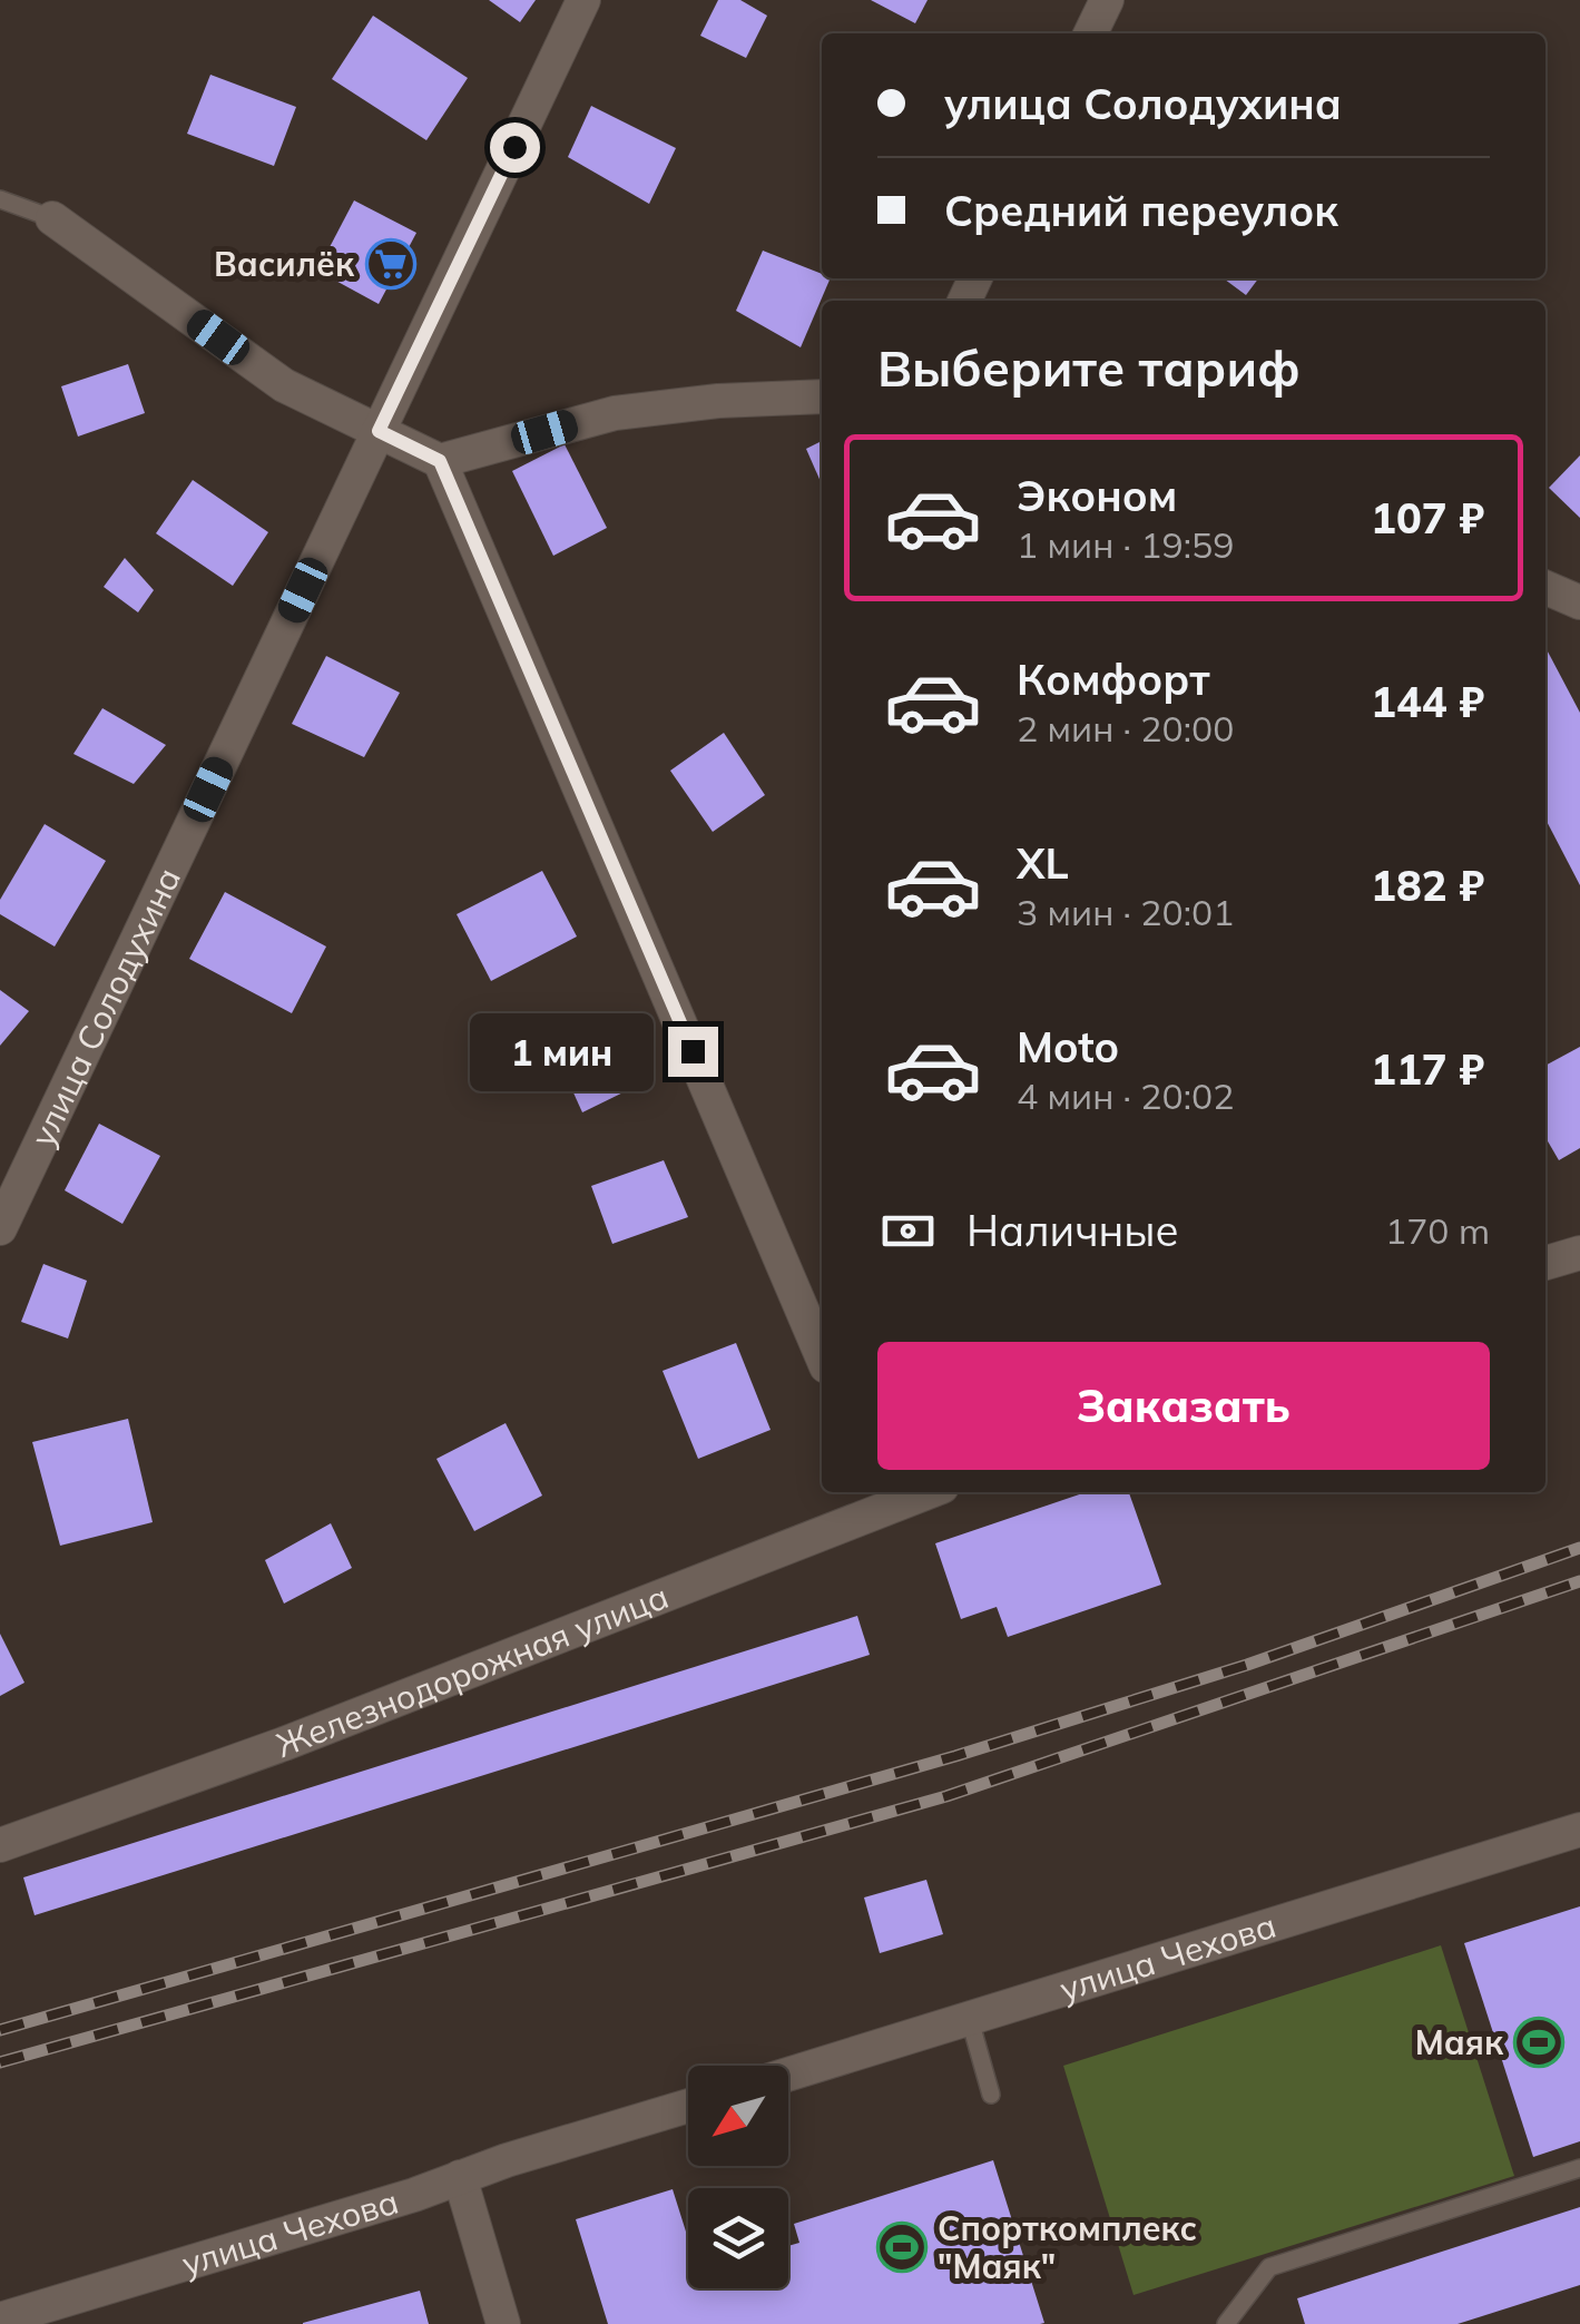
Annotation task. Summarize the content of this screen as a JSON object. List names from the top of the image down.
{
  "streets": {
    "street": ["улица Солодухина", "Железнодорожная улица", "улица Чехова"]
  },
  "places": {
    "supermarket": ["Василёк"],
    "sports": ["Маяк", "Спорткомплекс \"Маяк\""]
  },
  "north": "bottom left",
  "page": {
    "banner": ["улица Солодухина", "Средний переулок"],
    "heading": "Выберите тариф",
    "list": [
      {
        "name": "Эконом",
        "note": "1 мин · 19:59",
        "value": "107 ₽"
      },
      {
        "name": "Комфорт",
        "note": "2 мин · 20:00",
        "value": "144 ₽"
      },
      {
        "name": "XL",
        "note": "3 мин · 20:01",
        "value": "182 ₽"
      },
      {
        "name": "Moto",
        "note": "4 мин · 20:02",
        "value": "117 ₽"
      }
    ],
    "bubble": "1 мин",
    "pay": ["Наличные", "170 m"],
    "buttons": "Заказать"
  }
}
